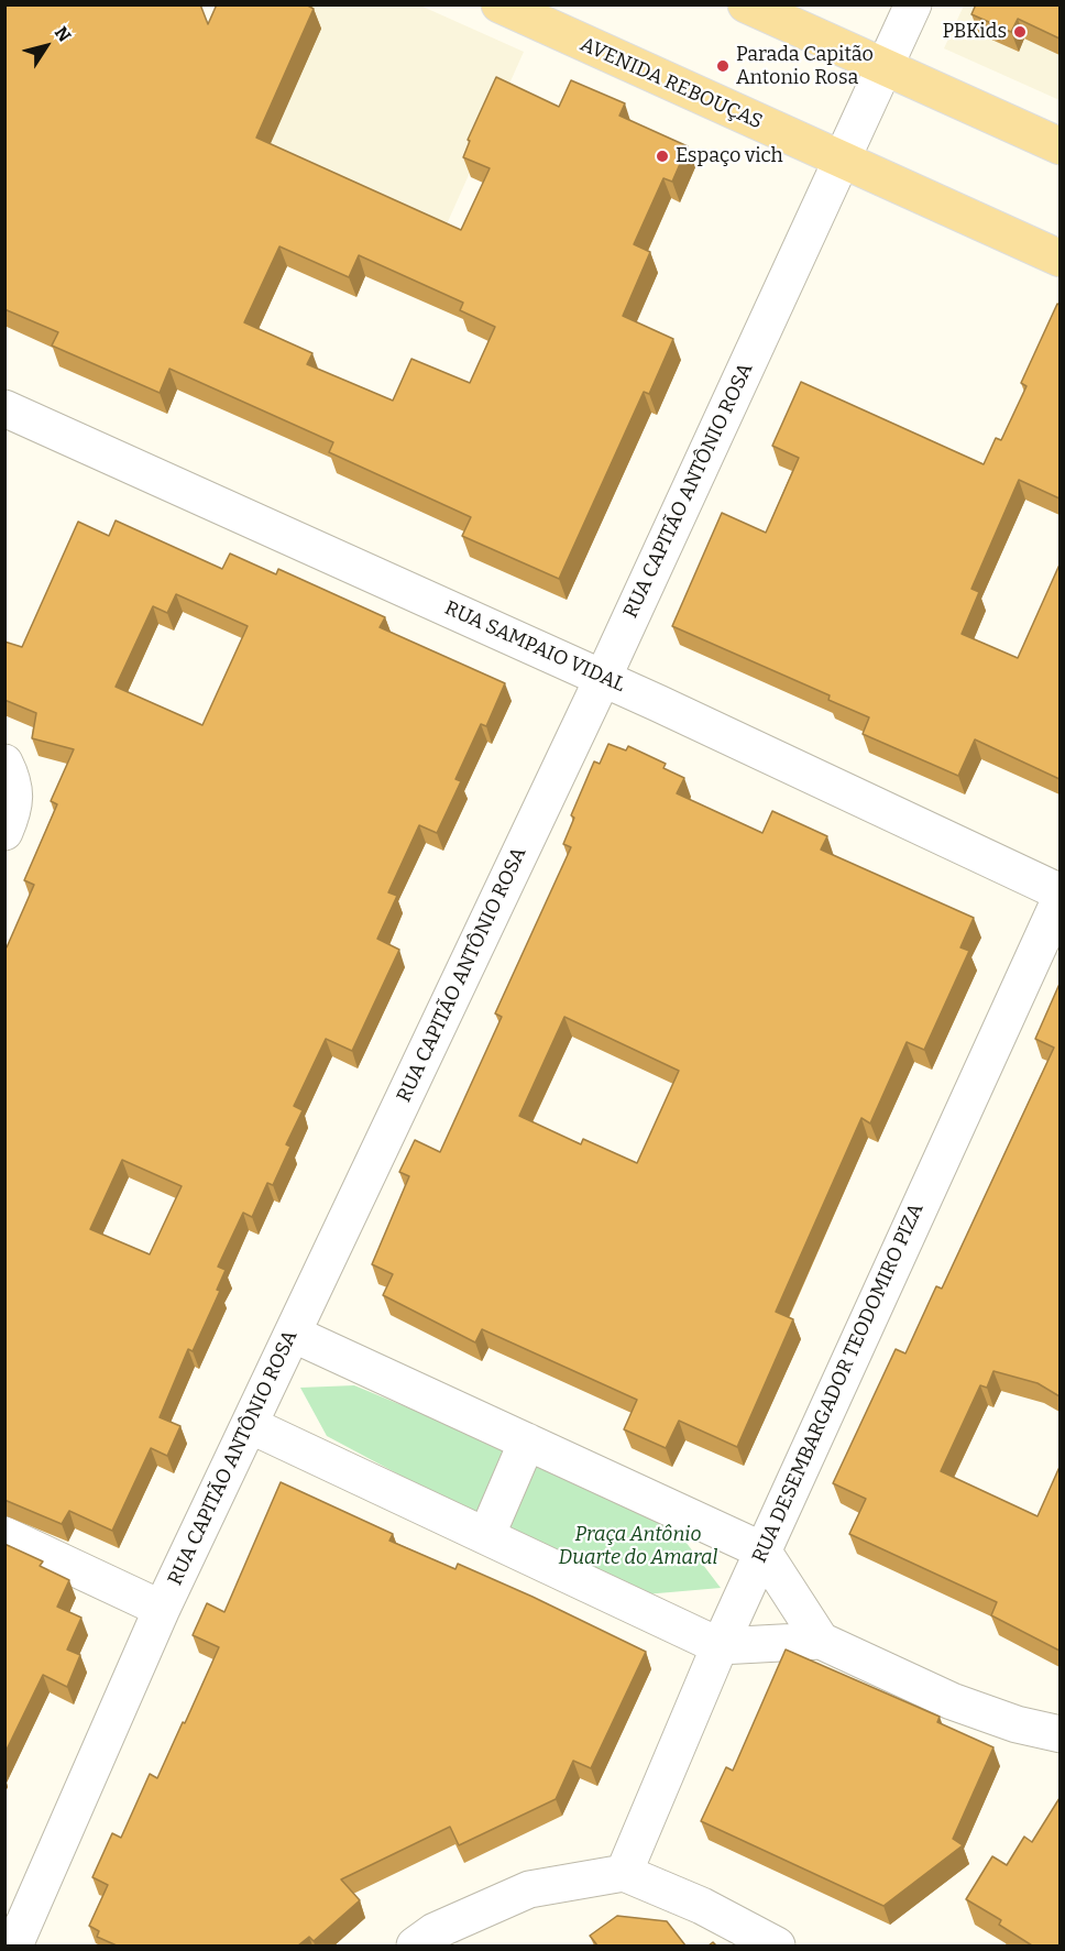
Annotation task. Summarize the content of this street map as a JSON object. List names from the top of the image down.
{
  "streets": {
    "main road": ["AVENIDA REBOUÇAS"],
    "street": ["RUA CAPITÃO ANTÔNIO ROSA", "RUA SAMPAIO VIDAL", "RUA DESEMBARGADOR TEODOMIRO PIZA"]
  },
  "crossings": [
    ["AVENIDA REBOUÇAS", "RUA CAPITÃO ANTÔNIO ROSA"],
    ["RUA CAPITÃO ANTÔNIO ROSA", "RUA SAMPAIO VIDAL"]
  ],
  "parks": ["Praça Antônio Duarte do Amaral"],
  "places": ["PBKids", "Parada Capitão Antonio Rosa", "Espaço vich"],
  "north": "top right"
}
